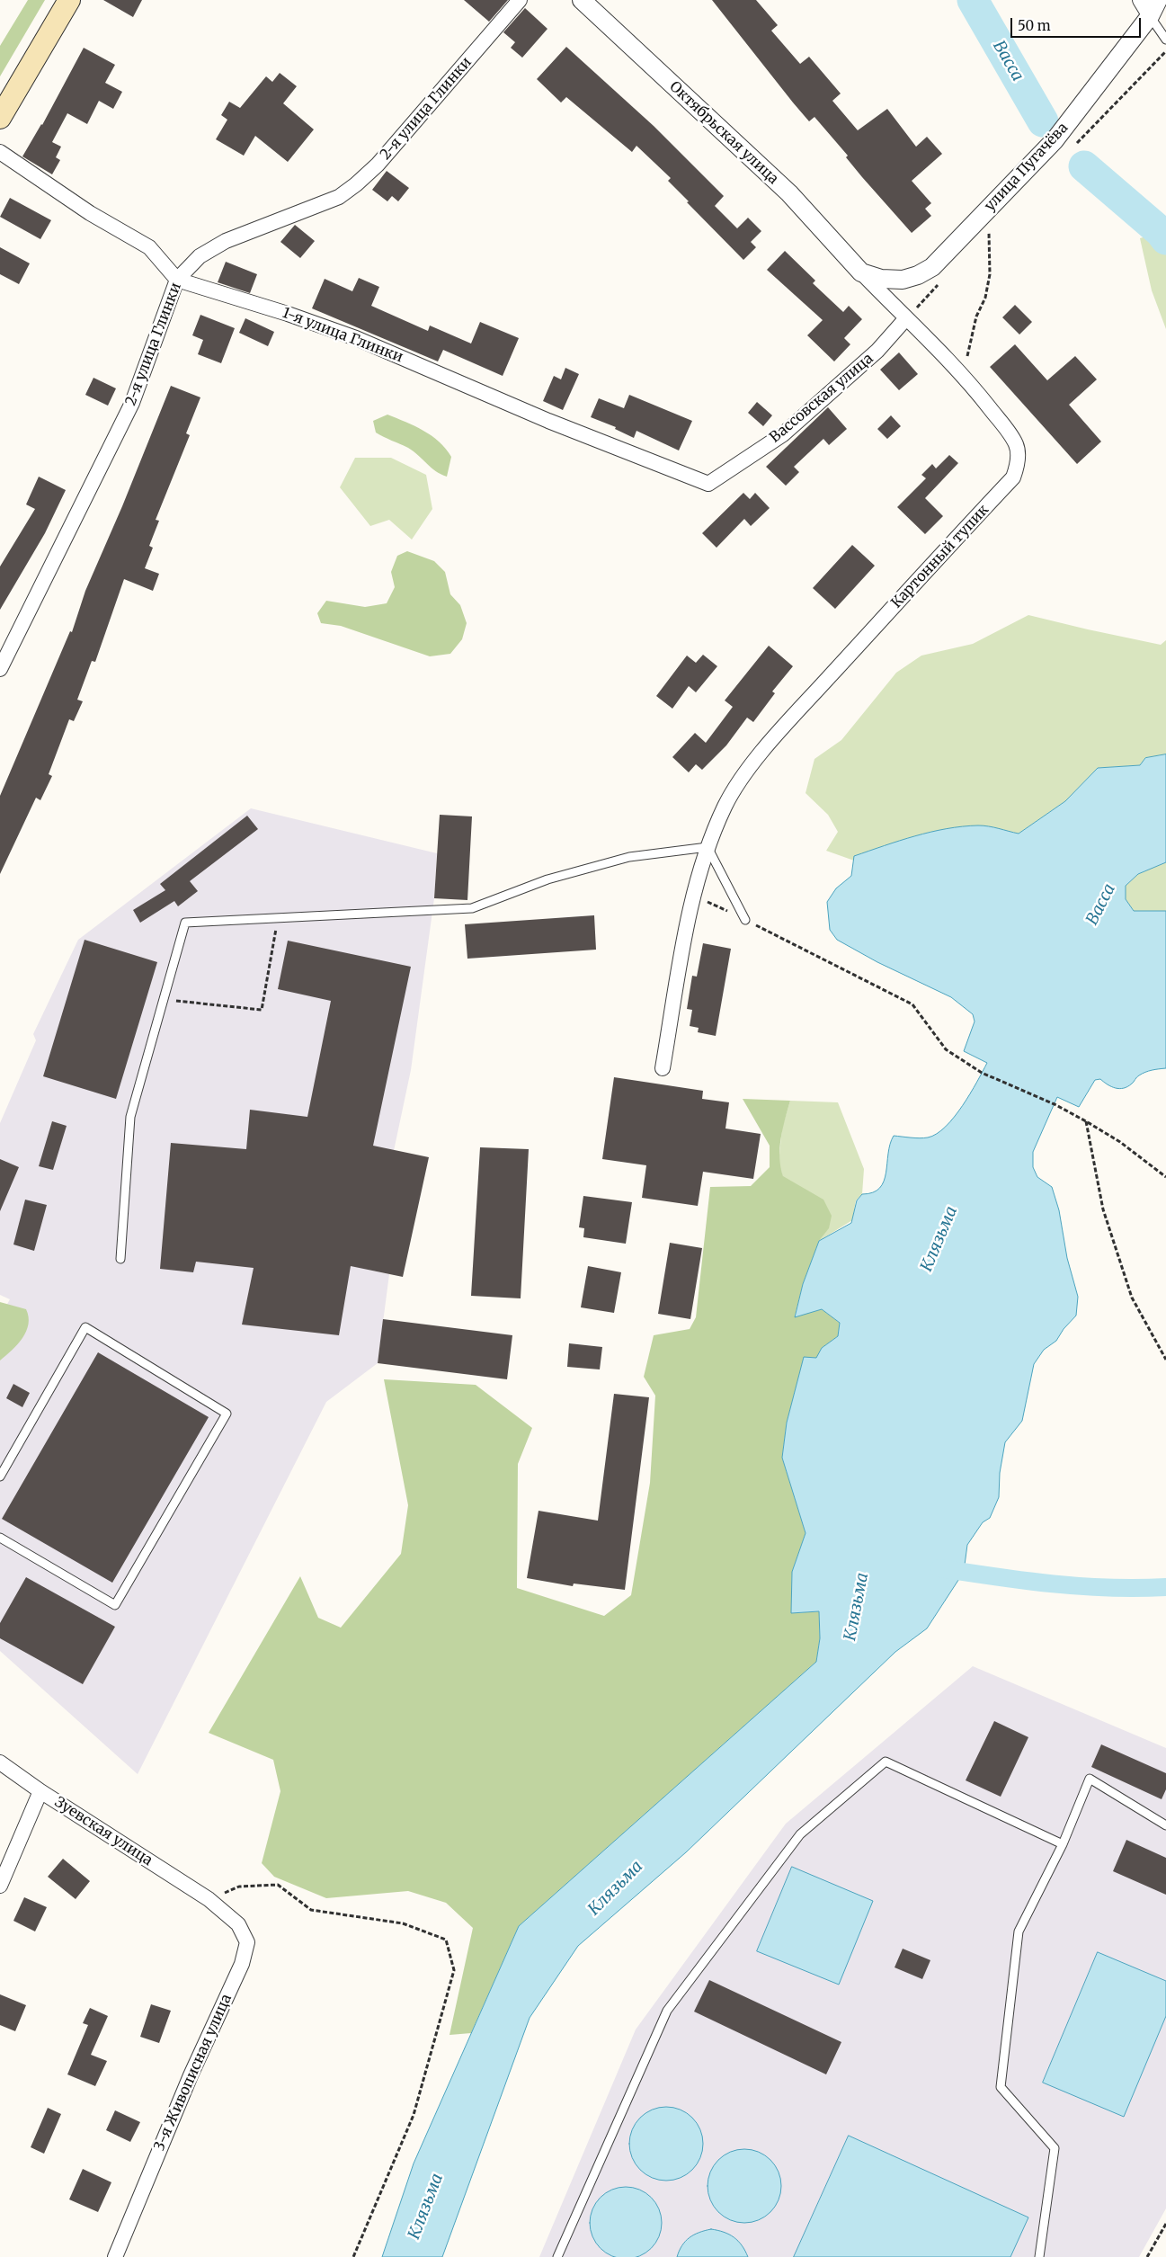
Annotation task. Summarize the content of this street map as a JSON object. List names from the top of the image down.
{
  "streets": {
    "street": [
      "2-я улица Глинки",
      "Октябрьская улица",
      "улица Пугачёва",
      "1-я улица Глинки",
      "Вассовская улица",
      "Картонный тупик",
      "Зуевская улица",
      "3-я Живописная улица"
    ]
  },
  "crossings": [
    ["2-я улица Глинки", "1-я улица Глинки"],
    ["Октябрьская улица", "улица Пугачёва"],
    ["Октябрьская улица", "Картонный тупик"],
    ["улица Пугачёва", "Картонный тупик"],
    ["1-я улица Глинки", "Вассовская улица"],
    ["Вассовская улица", "Картонный тупик"],
    ["Зуевская улица", "3-я Живописная улица"]
  ],
  "water": ["Васса", "Клязьма"],
  "scale_bar": "50 m"
}
